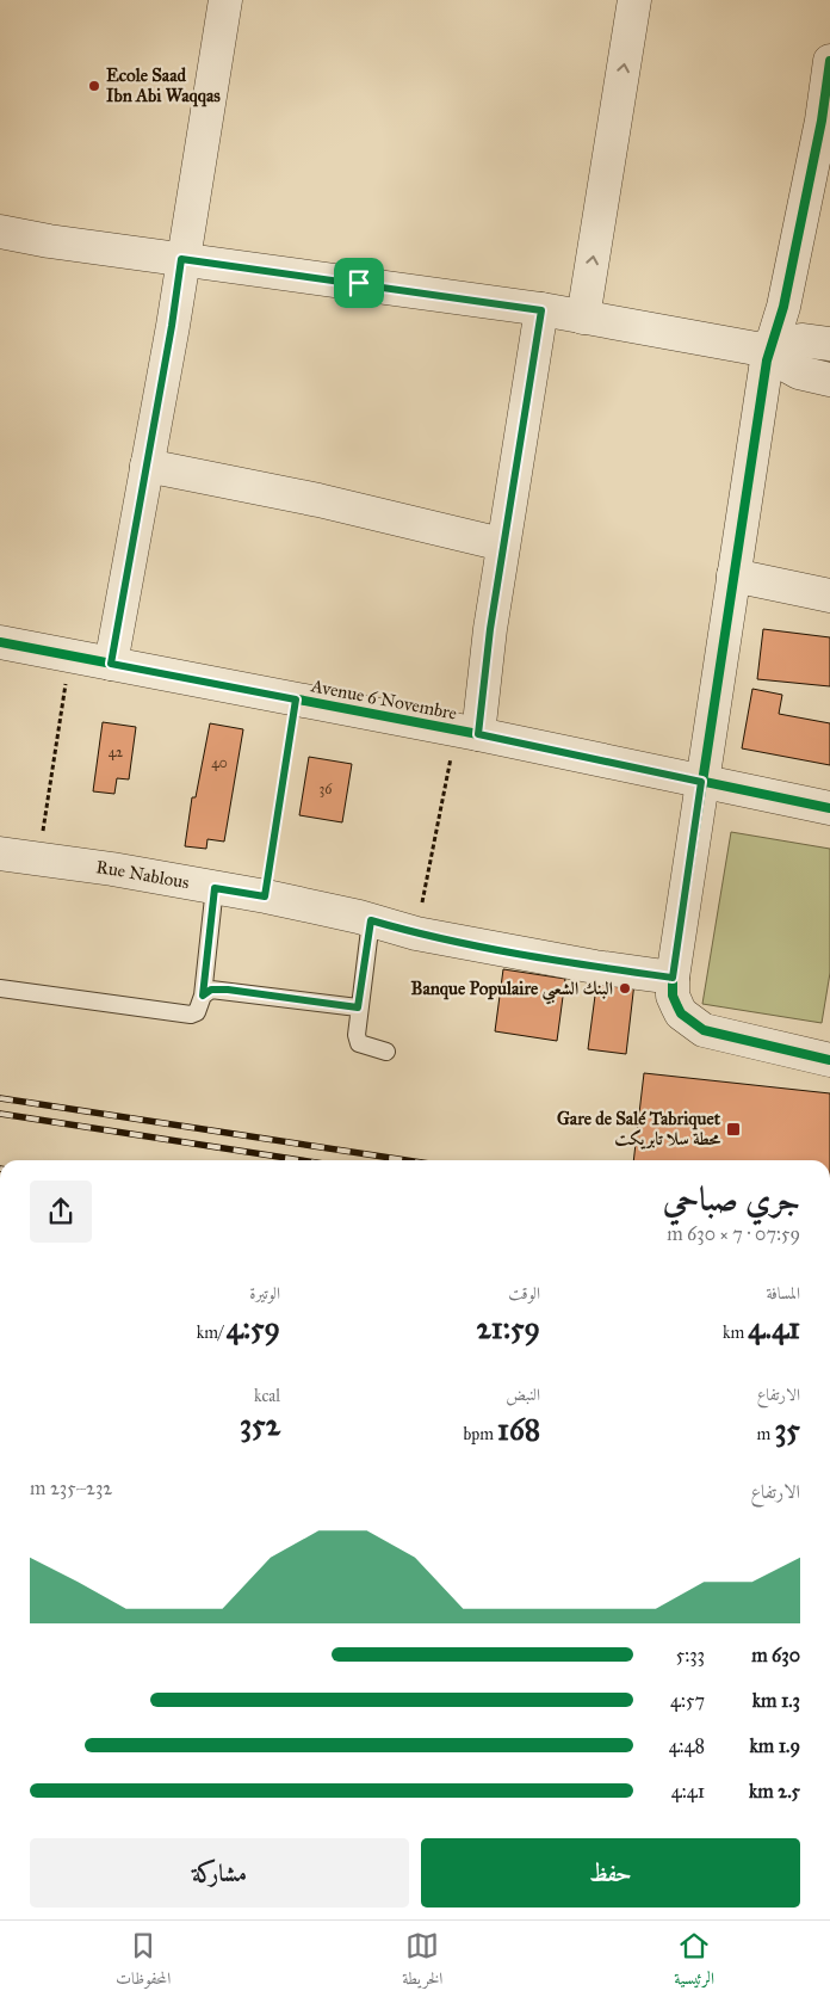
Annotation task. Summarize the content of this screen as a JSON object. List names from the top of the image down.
{
  "streets": {
    "street": ["Avenue 6 Novembre", "Rue Nablous"]
  },
  "places": {
    "other": ["Ecole Saad Ibn Abi Waqqas", "Banque Populaire البنك الشعبي"],
    "transit": ["Gare de Salé Tabriquet محطة سلا تابريكت"]
  },
  "house_numbers": ["42", "40", "36"],
  "page": {
    "heading": ["جري صباحي", "07:59 · 7 × 630 m"],
    "stats": [
      ["المسافة", "4.41 km"],
      ["الوقت", "21:59"],
      ["الوتيرة", "4:59 /km"],
      ["الارتفاع", "35 m"],
      ["النبض", "168 bpm"],
      ["kcal", "352"]
    ],
    "chart": ["الارتفاع", "232–235 m"],
    "list": [
      {
        "name": "630 m",
        "note": "5:33"
      },
      {
        "name": "1.3 km",
        "note": "4:57"
      },
      {
        "name": "1.9 km",
        "note": "4:48"
      },
      {
        "name": "2.5 km",
        "note": "4:41"
      }
    ],
    "buttons": ["حفظ", "مشاركة"],
    "tabs": ["الرئيسية", "الخريطة", "المحفوظات"]
  }
}
